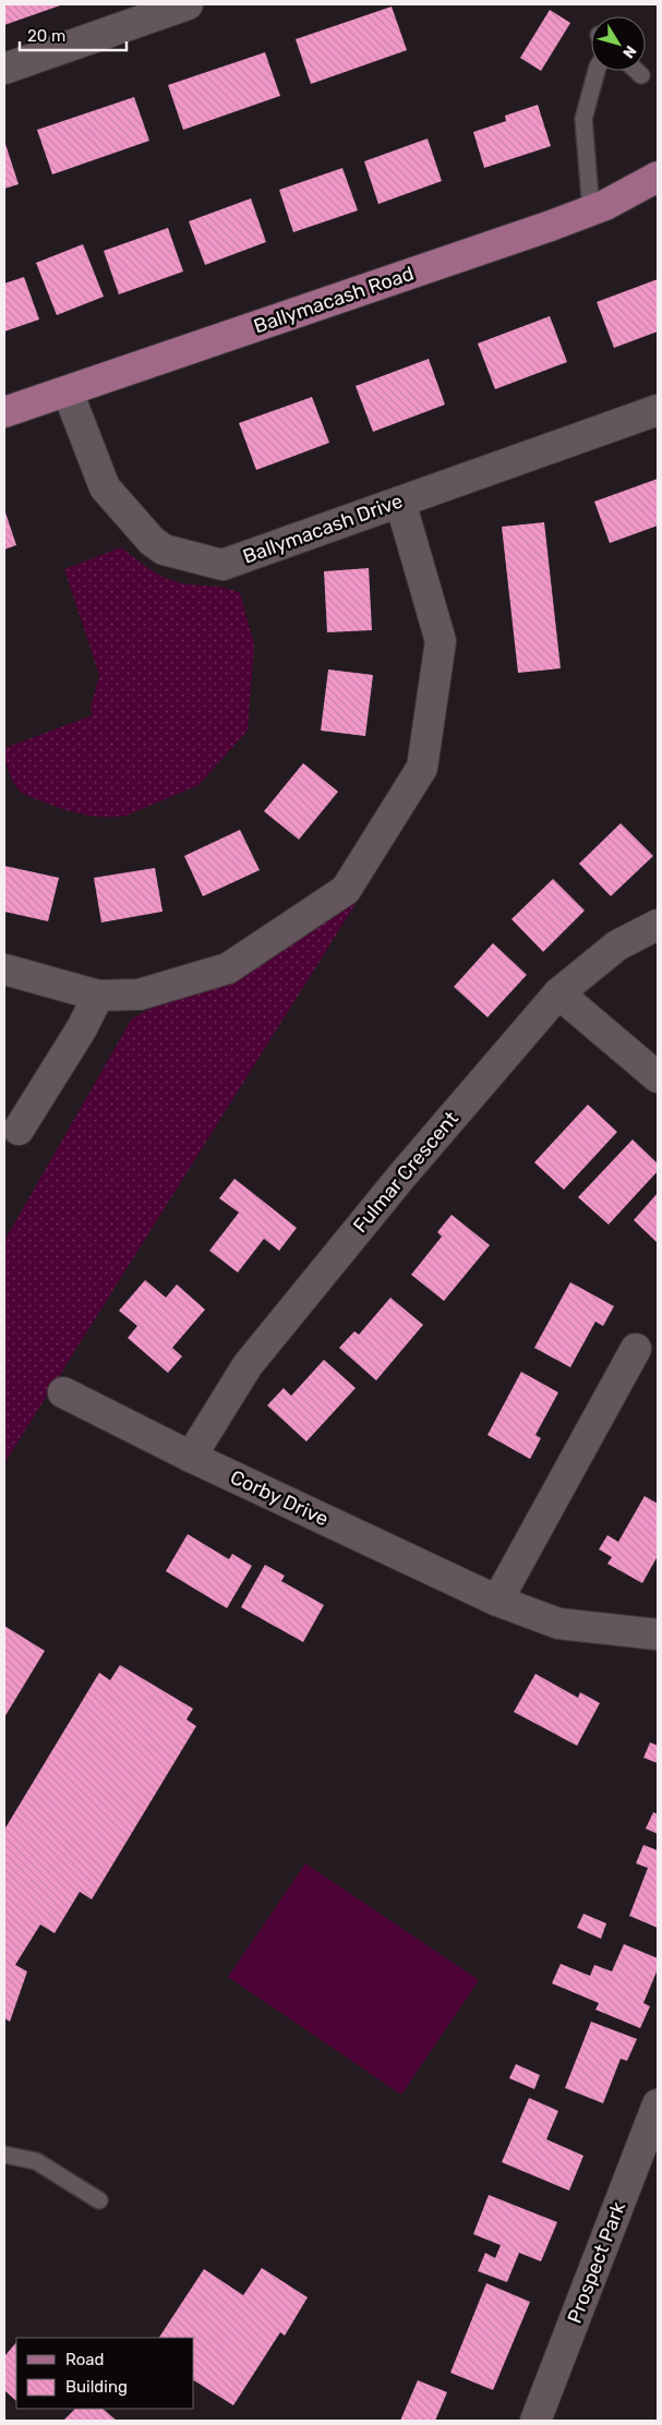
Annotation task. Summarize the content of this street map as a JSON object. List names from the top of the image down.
{
  "streets": {
    "main road": ["Ballymacash Road"],
    "street": [
      "Ballymacash Drive",
      "Fulmar Crescent",
      "Corby Drive",
      "Prospect Park"
    ]
  },
  "crossings": [
    ["Ballymacash Road", "Ballymacash Drive"],
    ["Fulmar Crescent", "Corby Drive"]
  ],
  "legend": ["Road", "Building"],
  "scale_bar": "20 m",
  "north": "bottom right"
}
